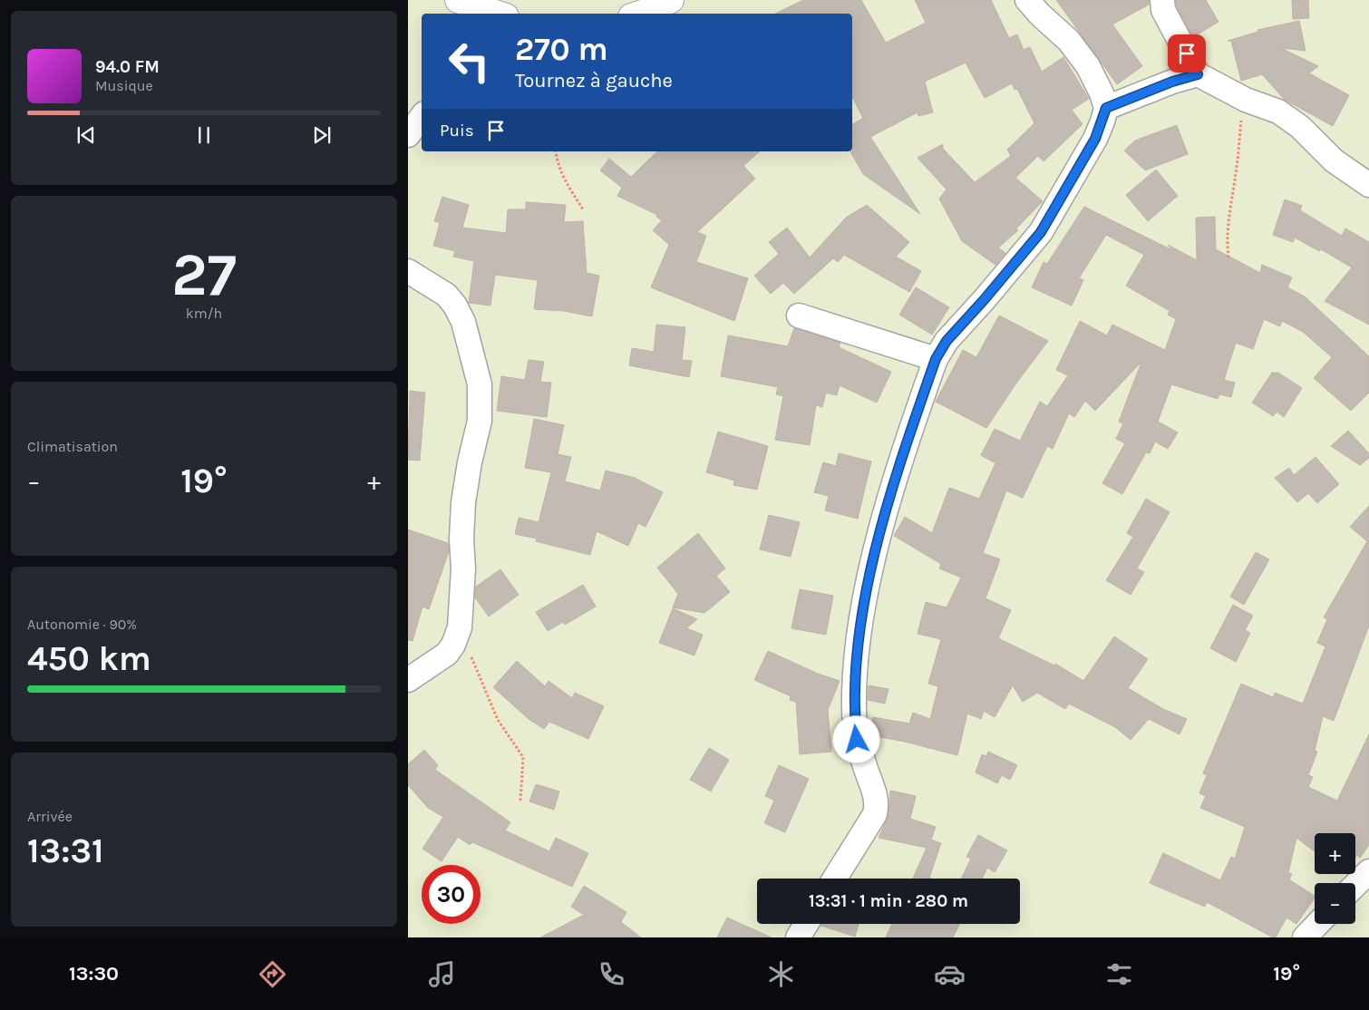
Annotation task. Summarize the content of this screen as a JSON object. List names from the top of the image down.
{
  "page": {
    "turn": ["270 m", "Tournez à gauche"],
    "song": ["94.0 FM", "Musique"],
    "then": "Puis",
    "tile": [
      ["27", "km/h"],
      "Climatisation",
      ["Autonomie · 90%", "450 km"],
      ["Arrivée", "13:31"]
    ],
    "heat": ["−", "19°", "+"],
    "map_buttons": ["+", "−"],
    "limit": "30",
    "trip": "13:31 · 1 min · 280 m",
    "tabs": ["13:30", "19°"]
  }
}
